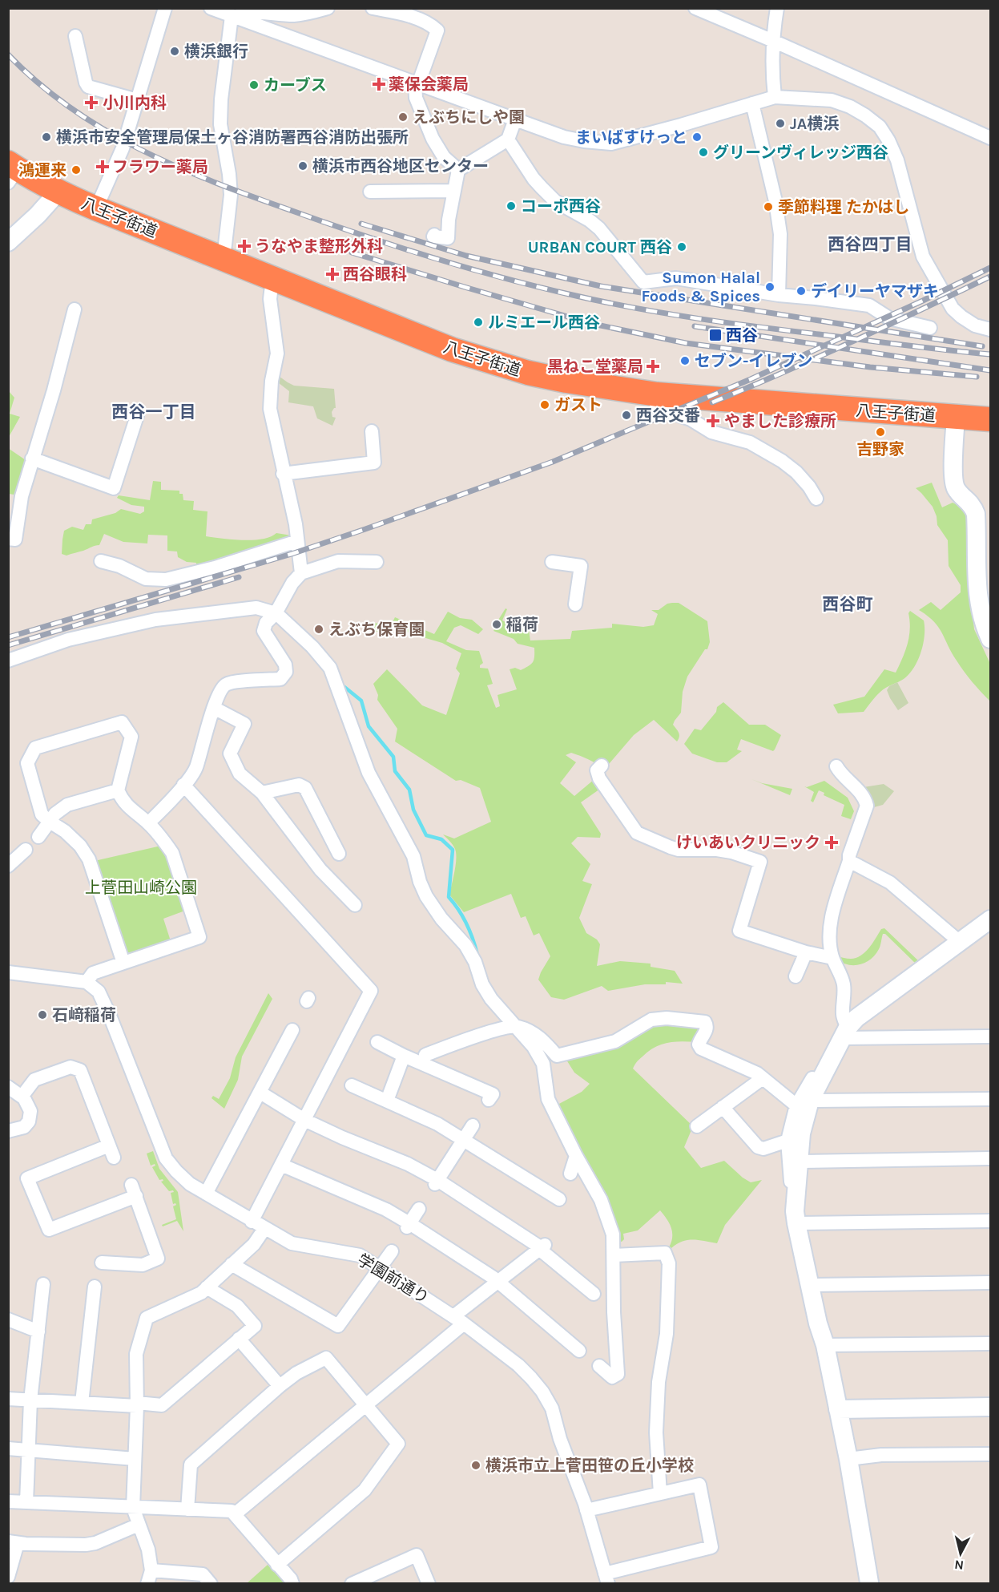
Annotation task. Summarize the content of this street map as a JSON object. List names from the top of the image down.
{
  "streets": {
    "highway": ["八王子街道"],
    "street": ["学園前通り"]
  },
  "districts": ["西谷四丁目", "西谷一丁目", "西谷町"],
  "parks": ["上菅田山崎公園"],
  "places": {
    "other": [
      "横浜銀行",
      "カーブス",
      "えぶちにしや園",
      "JA横浜",
      "横浜市安全管理局保土ヶ谷消防署西谷消防出張所",
      "まいばすけっと",
      "グリーンヴィレッジ西谷",
      "横浜市西谷地区センター",
      "鴻運来",
      "コーポ西谷",
      "季節料理 たかはし",
      "URBAN COURT 西谷",
      "Sumon Halal Foods & Spices",
      "デイリーヤマザキ",
      "ルミエール西谷",
      "セブン-イレブン",
      "ガスト",
      "西谷交番",
      "吉野家",
      "稲荷",
      "えぶち保育園",
      "石﨑稲荷",
      "横浜市立上菅田笹の丘小学校"
    ],
    "health": [
      "薬保会薬局",
      "小川内科",
      "フラワー薬局",
      "うなやま整形外科",
      "西谷眼科",
      "黒ねこ堂薬局",
      "やました診療所",
      "けいあいクリニック"
    ],
    "transit": ["西谷"]
  },
  "north": "bottom"
}
